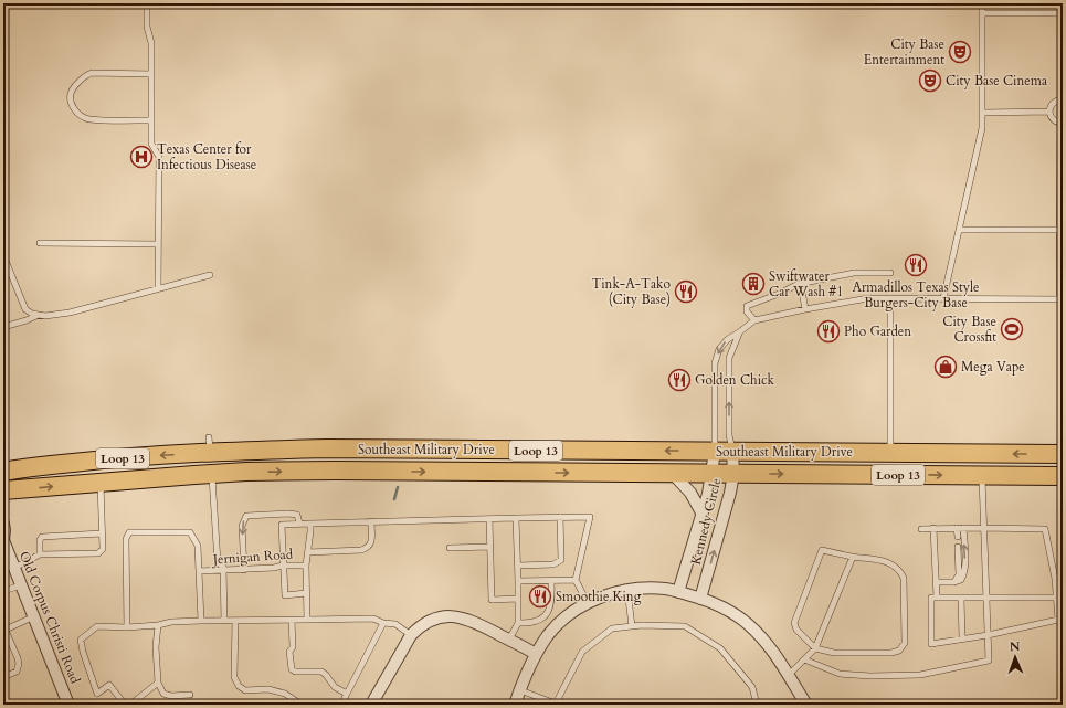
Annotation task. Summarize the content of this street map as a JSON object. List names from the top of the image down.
{
  "streets": {
    "main road": ["Southeast Military Drive", "Loop 13"],
    "street": ["Kennedy Circle", "Old Corpus Christi Road"],
    "lane": ["Jernigan Road"]
  },
  "crossings": [
    ["Southeast Military Drive", "Kennedy Circle"]
  ],
  "places": {
    "theatre": ["City Base Entertainment", "City Base Cinema"],
    "hospital": ["Texas Center for Infectious Disease"],
    "restaurant": [
      "Armadillos Texas Style Burgers-City Base",
      "Tink-A-Tako (City Base)",
      "Pho Garden",
      "Golden Chick",
      "Smoothie King"
    ],
    "building": ["Swiftwater Car Wash #1"],
    "sports": ["City Base Crossfit"],
    "shop": ["Mega Vape"]
  },
  "north": "top"
}
